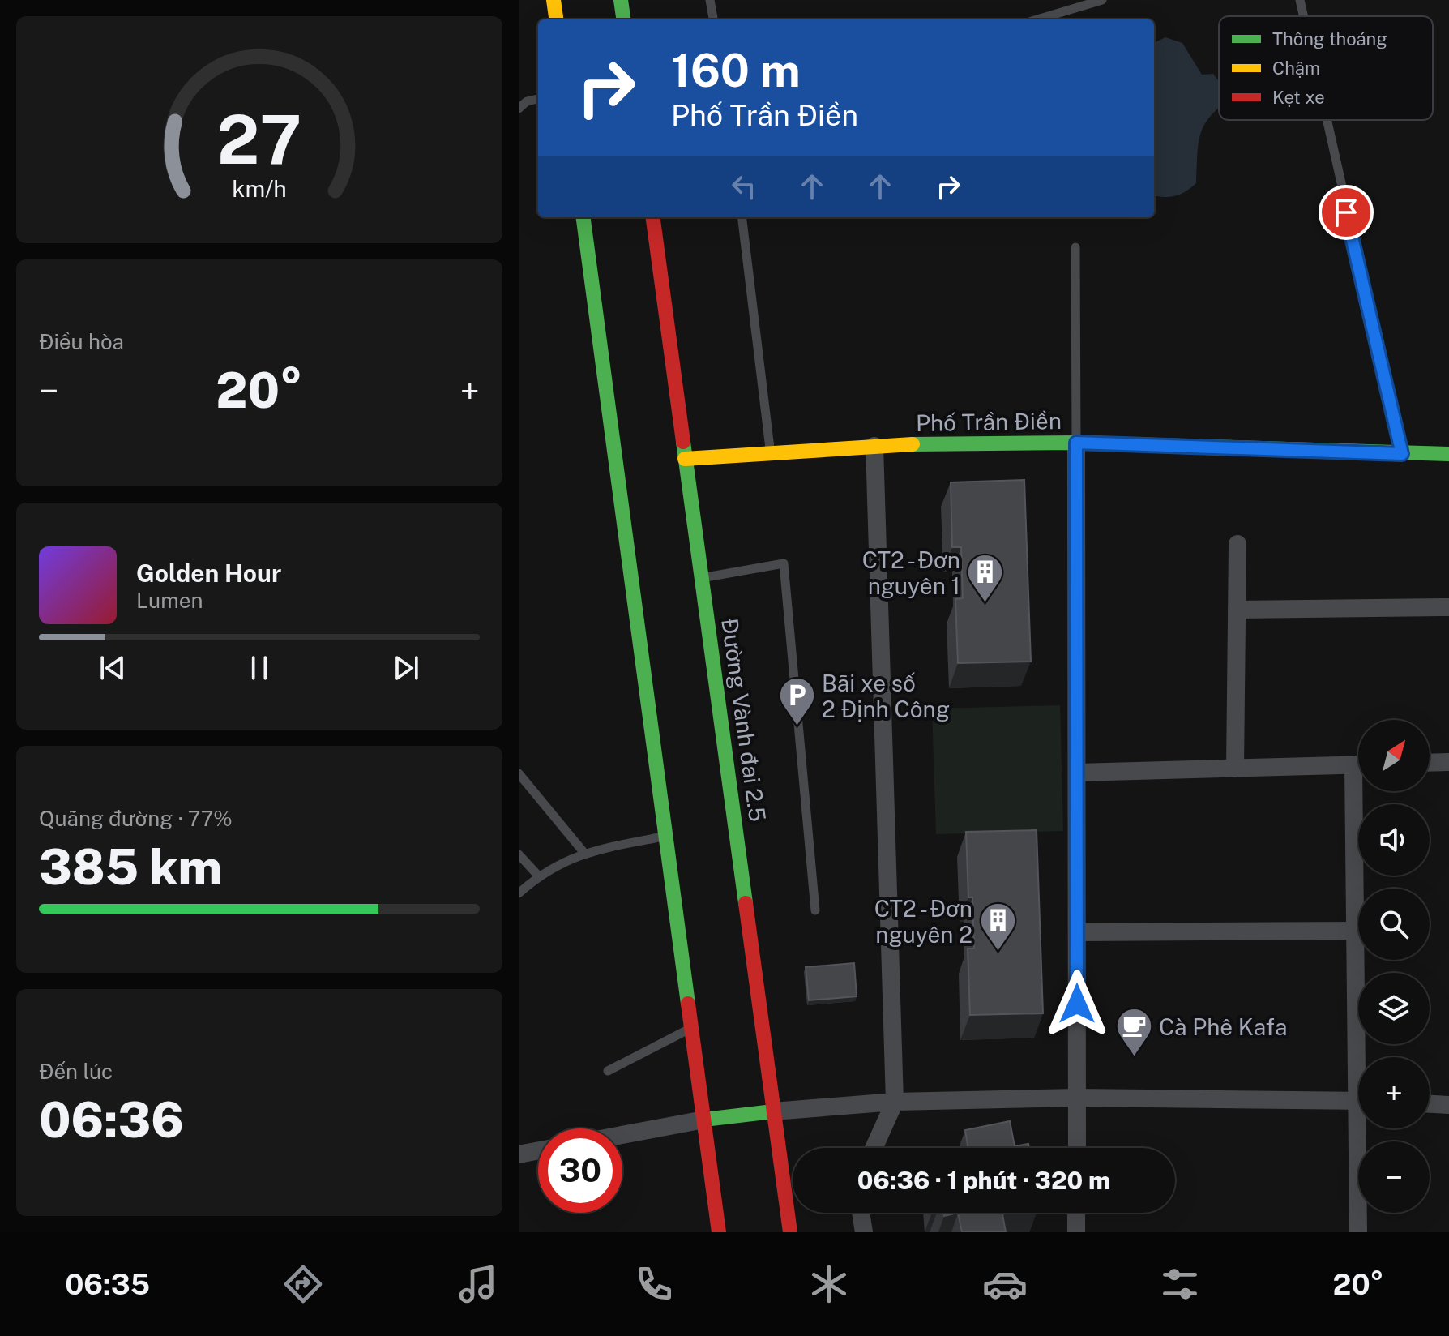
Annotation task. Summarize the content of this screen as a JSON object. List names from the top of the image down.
{
  "streets": {
    "main road": ["Phố Trần Điền", "Đường Vành đai 2.5"]
  },
  "crossings": [
    ["Phố Trần Điền", "Đường Vành đai 2.5"]
  ],
  "places": {
    "building": ["CT2 - Đơn nguyên 1", "CT2 - Đơn nguyên 2"],
    "parking": ["Bãi xe số 2 Định Công"],
    "cafe": ["Cà Phê Kafa"]
  },
  "legend": ["Thông thoáng", "Chậm", "Kẹt xe"],
  "north": "top right",
  "page": {
    "turn": ["160 m", "Phố Trần Điền"],
    "tile": [
      "Điều hòa",
      ["Quãng đường · 77%", "385 km"],
      ["Đến lúc", "06:36"]
    ],
    "heat": ["−", "20°", "+"],
    "song": ["Golden Hour", "Lumen"],
    "map_buttons": ["+", "−"],
    "limit": "30",
    "trip": "06:36 · 1 phút · 320 m",
    "tabs": ["06:35", "20°"],
    "gauge": ["27", "km/h"]
  }
}
